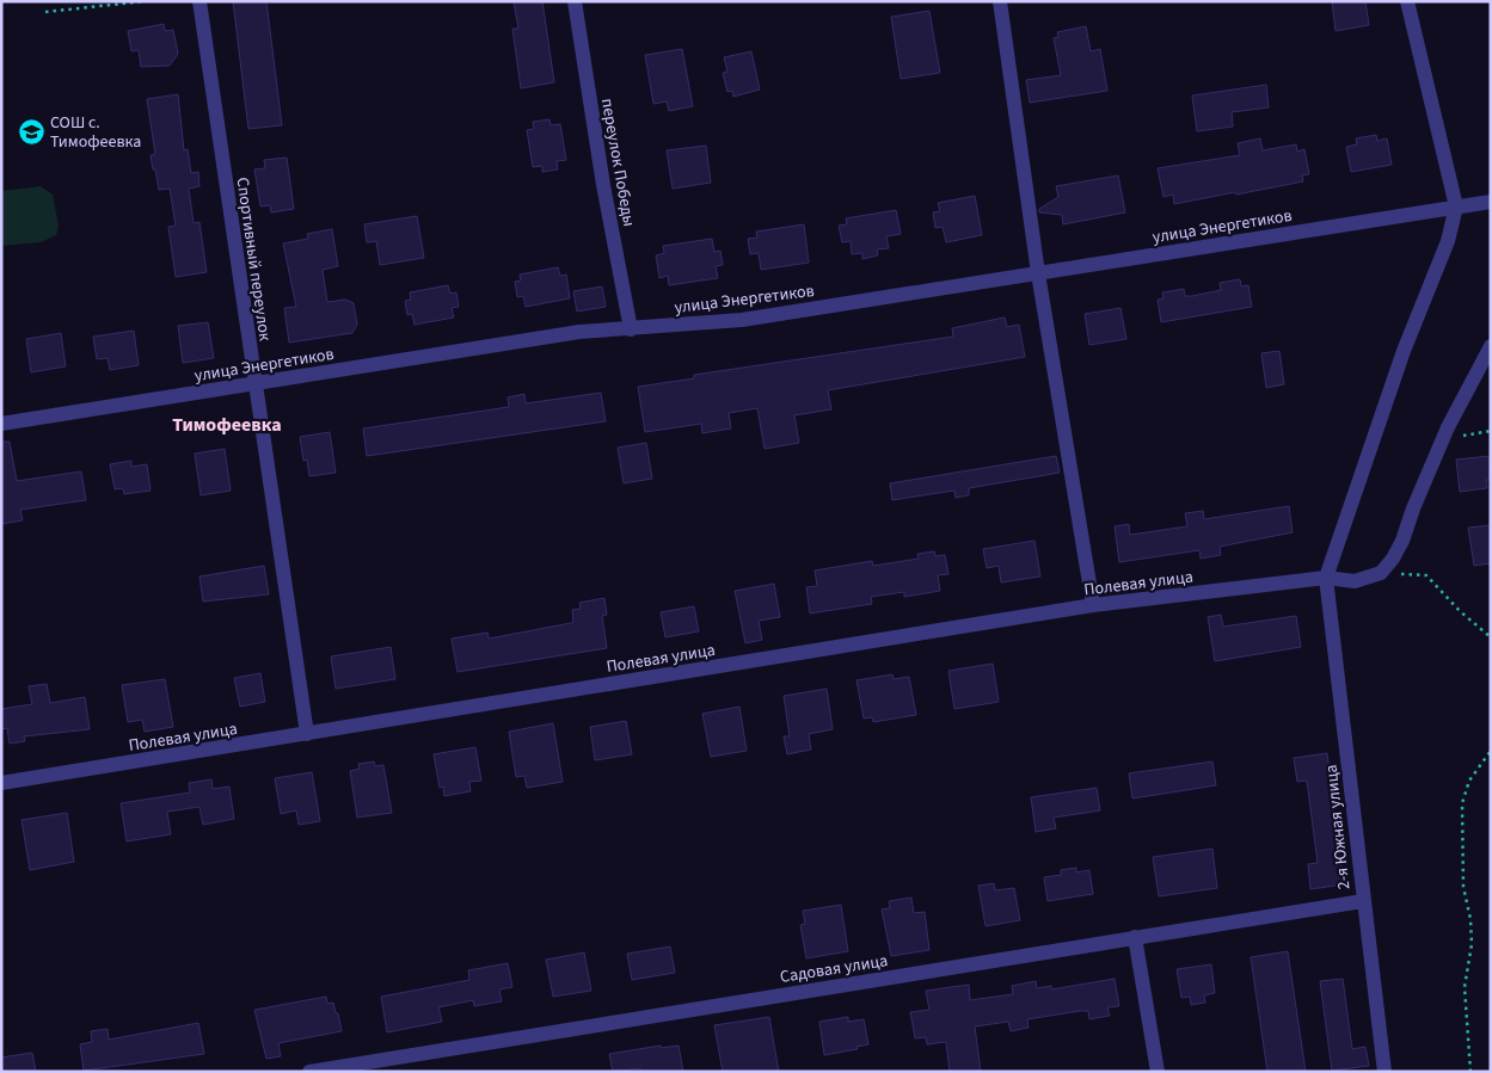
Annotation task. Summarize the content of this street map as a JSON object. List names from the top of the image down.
{
  "streets": {
    "street": [
      "переулок Победы",
      "улица Энергетиков",
      "Спортивный переулок",
      "Полевая улица",
      "2-я Южная улица",
      "Садовая улица"
    ]
  },
  "crossings": [
    ["переулок Победы", "улица Энергетиков"],
    ["улица Энергетиков", "Спортивный переулок"],
    ["Спортивный переулок", "Полевая улица"],
    ["Полевая улица", "2-я Южная улица"],
    ["2-я Южная улица", "Садовая улица"]
  ],
  "districts": ["Тимофеевка"],
  "places": {
    "school or university": ["СОШ с. Тимофеевка"]
  }
}
